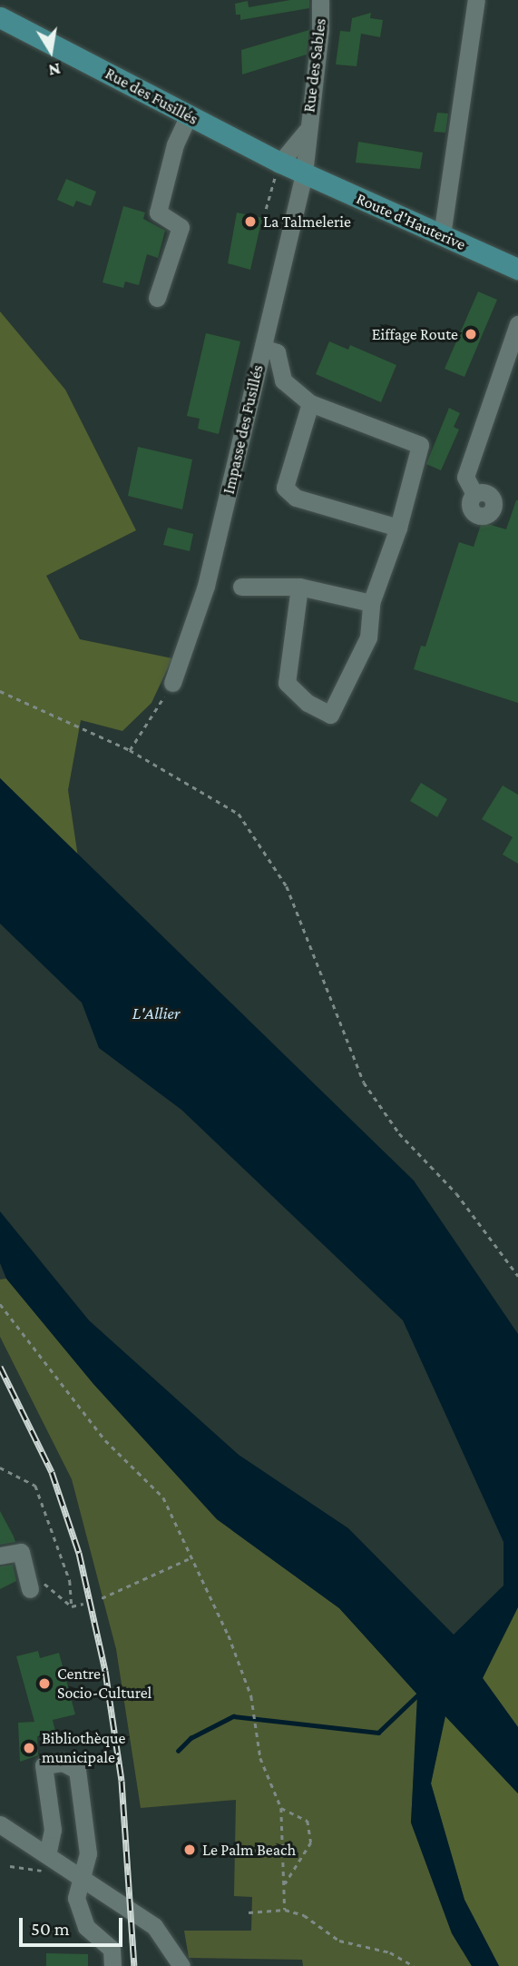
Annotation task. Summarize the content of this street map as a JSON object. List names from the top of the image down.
{
  "streets": {
    "main road": ["Rue des Fusillés", "Route d'Hauterive"],
    "street": ["Rue des Sables", "Impasse des Fusillés"]
  },
  "crossings": [
    ["Rue des Sables", "Rue des Fusillés"],
    ["Rue des Sables", "Route d'Hauterive"],
    ["Rue des Sables", "Impasse des Fusillés"],
    ["Rue des Fusillés", "Route d'Hauterive"],
    ["Rue des Fusillés", "Impasse des Fusillés"],
    ["Route d'Hauterive", "Impasse des Fusillés"]
  ],
  "water": ["L'Allier"],
  "places": [
    "La Talmelerie",
    "Eiffage Route",
    "Centre Socio-Culturel",
    "Bibliothèque municipale",
    "Le Palm Beach"
  ],
  "scale_bar": "50 m",
  "north": "bottom"
}
